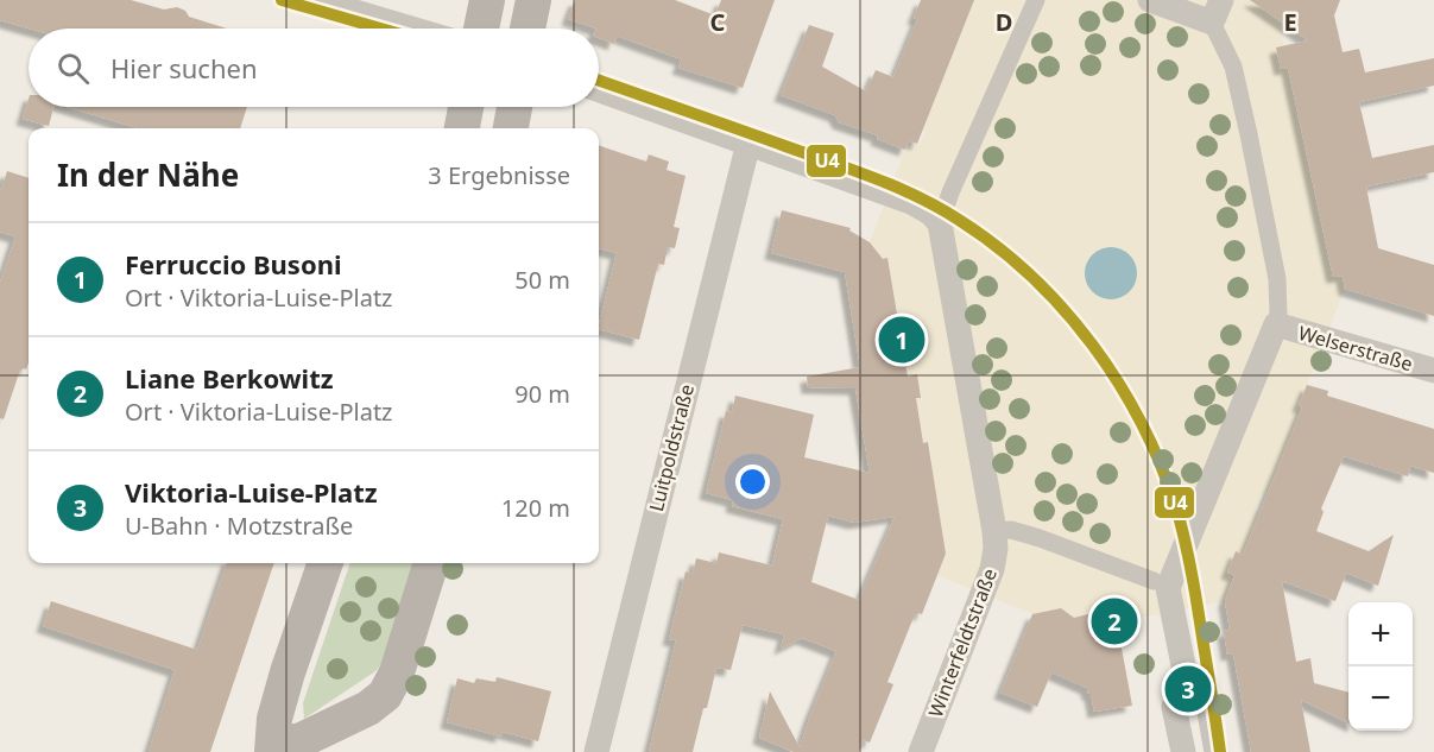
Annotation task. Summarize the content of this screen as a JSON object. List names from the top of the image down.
{
  "streets": {
    "street": ["Welserstraße", "Luitpoldstraße", "Winterfeldtstraße"]
  },
  "lines": ["transit line U4"],
  "page": {
    "search": "Hier suchen",
    "heading": ["In der Nähe", "3 Ergebnisse"],
    "list": [
      {
        "mark": "1",
        "name": "Ferruccio Busoni",
        "note": "Ort · Viktoria-Luise-Platz",
        "value": "50 m"
      },
      {
        "mark": "2",
        "name": "Liane Berkowitz",
        "note": "Ort · Viktoria-Luise-Platz",
        "value": "90 m"
      },
      {
        "mark": "3",
        "name": "Viktoria-Luise-Platz",
        "note": "U-Bahn · Motzstraße",
        "value": "120 m"
      }
    ],
    "pins": ["1", "2", "3"],
    "map_buttons": ["+", "−"]
  },
  "grid": {
    "columns": ["C", "D", "E"]
  }
}
